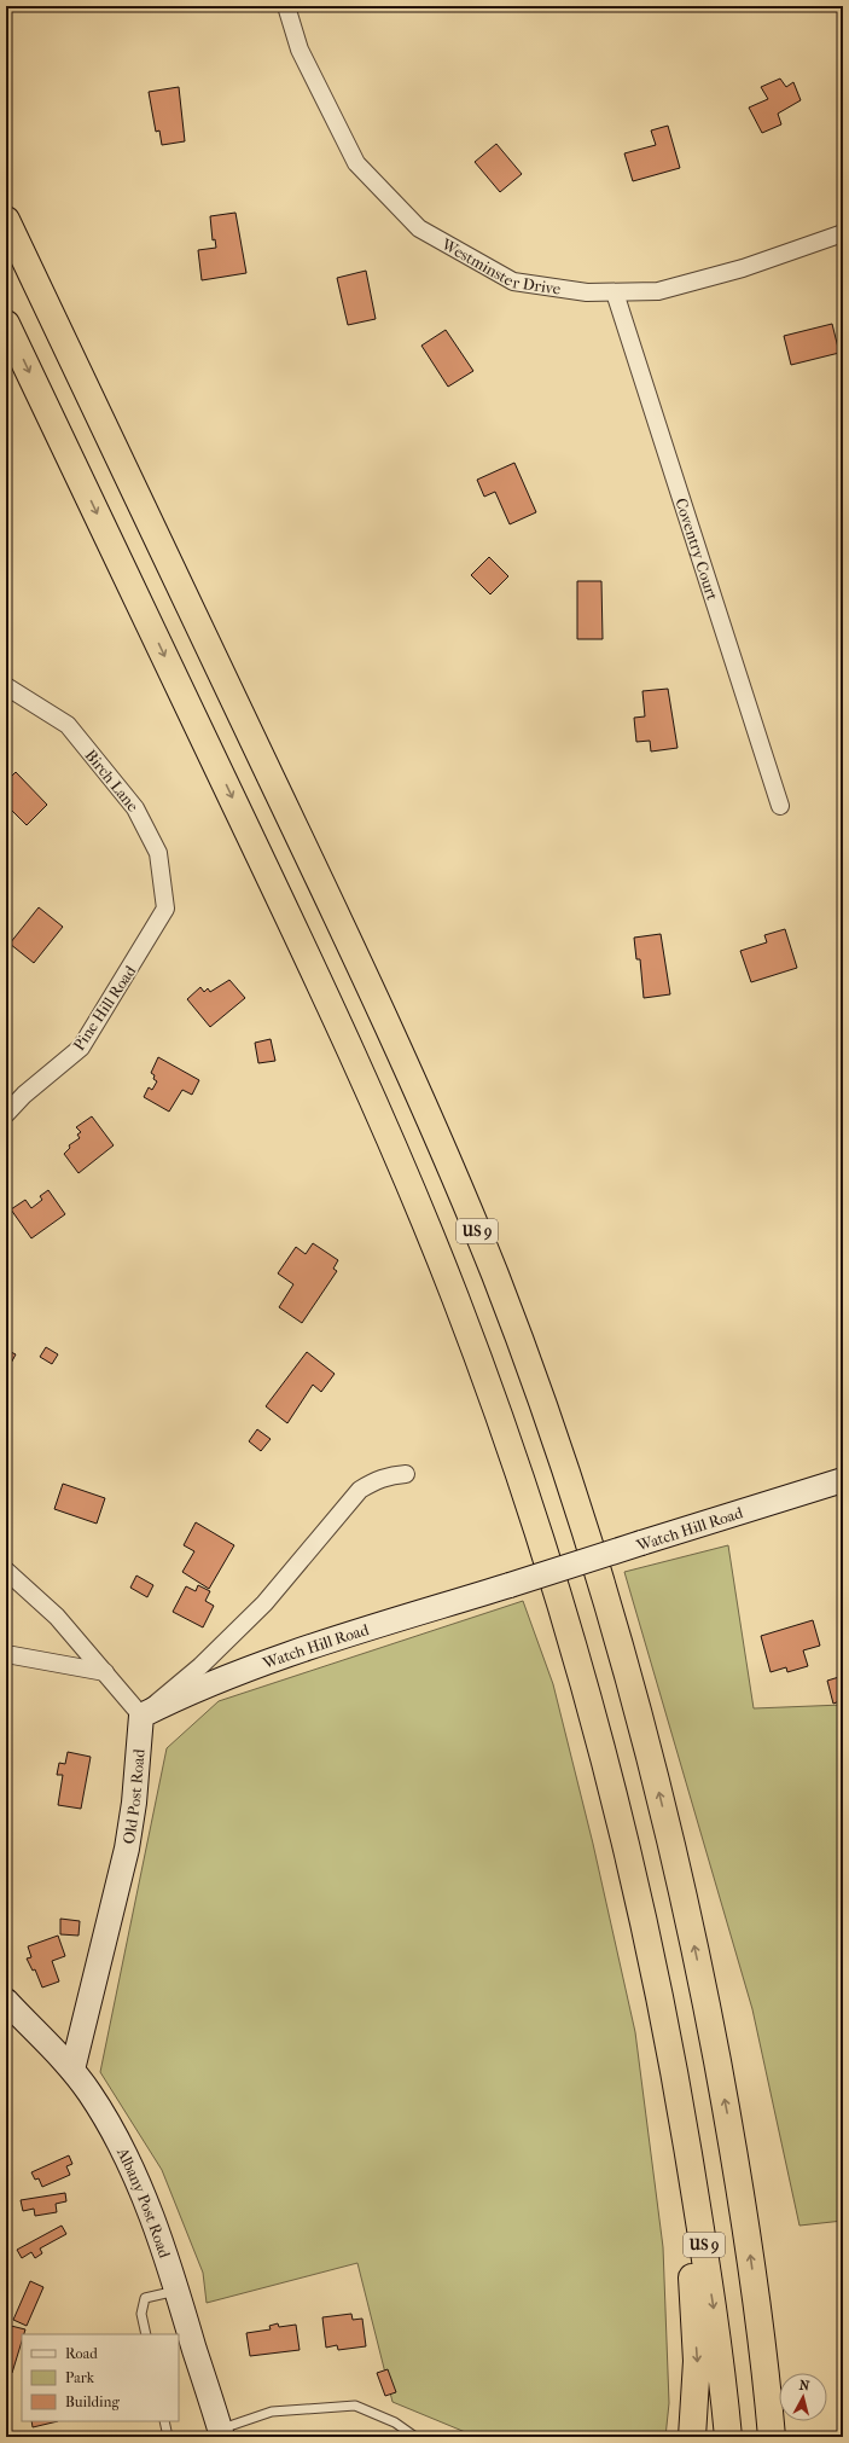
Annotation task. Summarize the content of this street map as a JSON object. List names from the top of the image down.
{
  "streets": {
    "highway": ["US 9"],
    "street": [
      "Westminster Drive",
      "Coventry Court",
      "Birch Lane",
      "Pine Hill Road",
      "Watch Hill Road",
      "Old Post Road",
      "Albany Post Road"
    ]
  },
  "crossings": [
    ["Westminster Drive", "Coventry Court"],
    ["Birch Lane", "Pine Hill Road"],
    ["Watch Hill Road", "Old Post Road"],
    ["Old Post Road", "Albany Post Road"]
  ],
  "legend": ["Road", "Park", "Building"],
  "north": "top"
}
